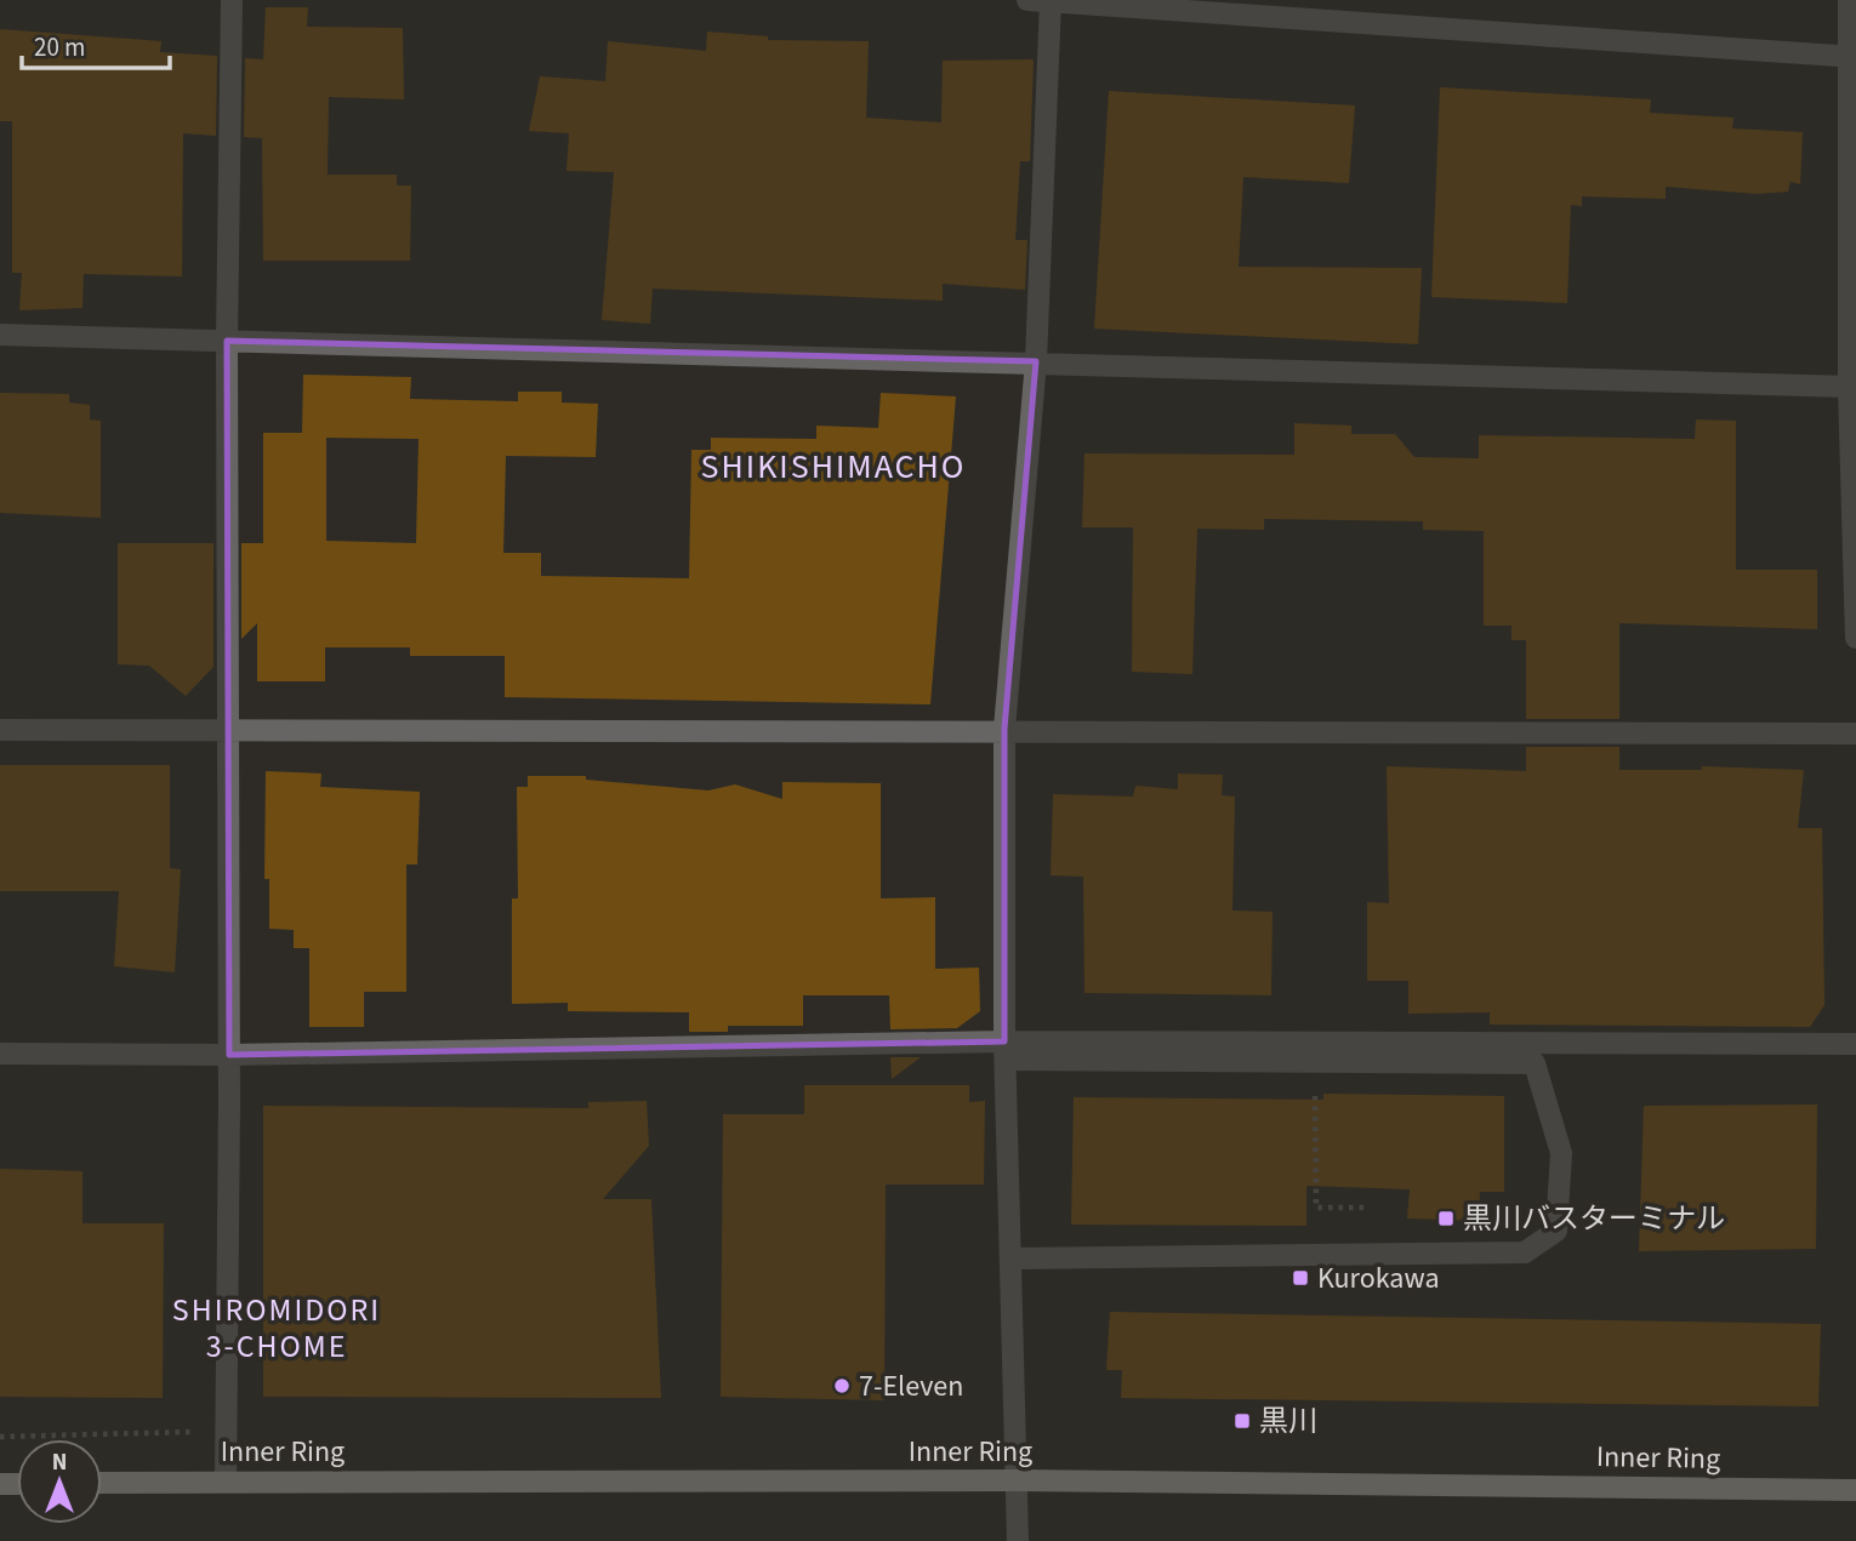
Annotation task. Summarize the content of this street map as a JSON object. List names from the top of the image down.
{
  "streets": {
    "main road": ["Inner Ring"]
  },
  "districts": ["SHIKISHIMACHO", "SHIROMIDORI 3-CHOME"],
  "places": {
    "transit": ["黒川バスターミナル", "Kurokawa", "黒川"],
    "other": ["7-Eleven"]
  },
  "scale_bar": "20 m",
  "north": "top"
}
